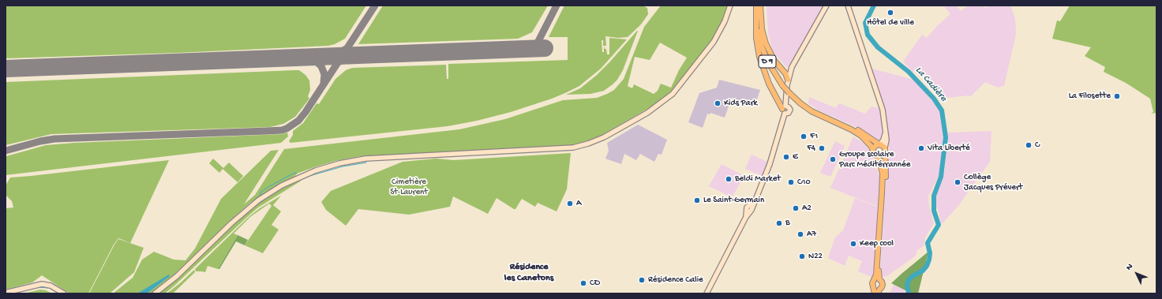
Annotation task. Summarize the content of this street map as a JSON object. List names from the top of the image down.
{
  "streets": {
    "main road": ["D 9"]
  },
  "districts": ["Résidence les Canetons"],
  "water": ["La Cadière"],
  "parks": ["Cimetière St-Laurent"],
  "places": [
    "Hôtel de ville",
    "La Filosette",
    "Kids Park",
    "F1",
    "C",
    "F4",
    "Vita Liberté",
    "E",
    "Groupe scolaire Parc Méditérrannée",
    "Beldi Market",
    "C10",
    "Collège Jacques Prévert",
    "Le Saint-Germain",
    "A",
    "A2",
    "B",
    "A7",
    "Keep cool",
    "N22",
    "Résidence Calie",
    "CD"
  ],
  "north": "top left"
}
